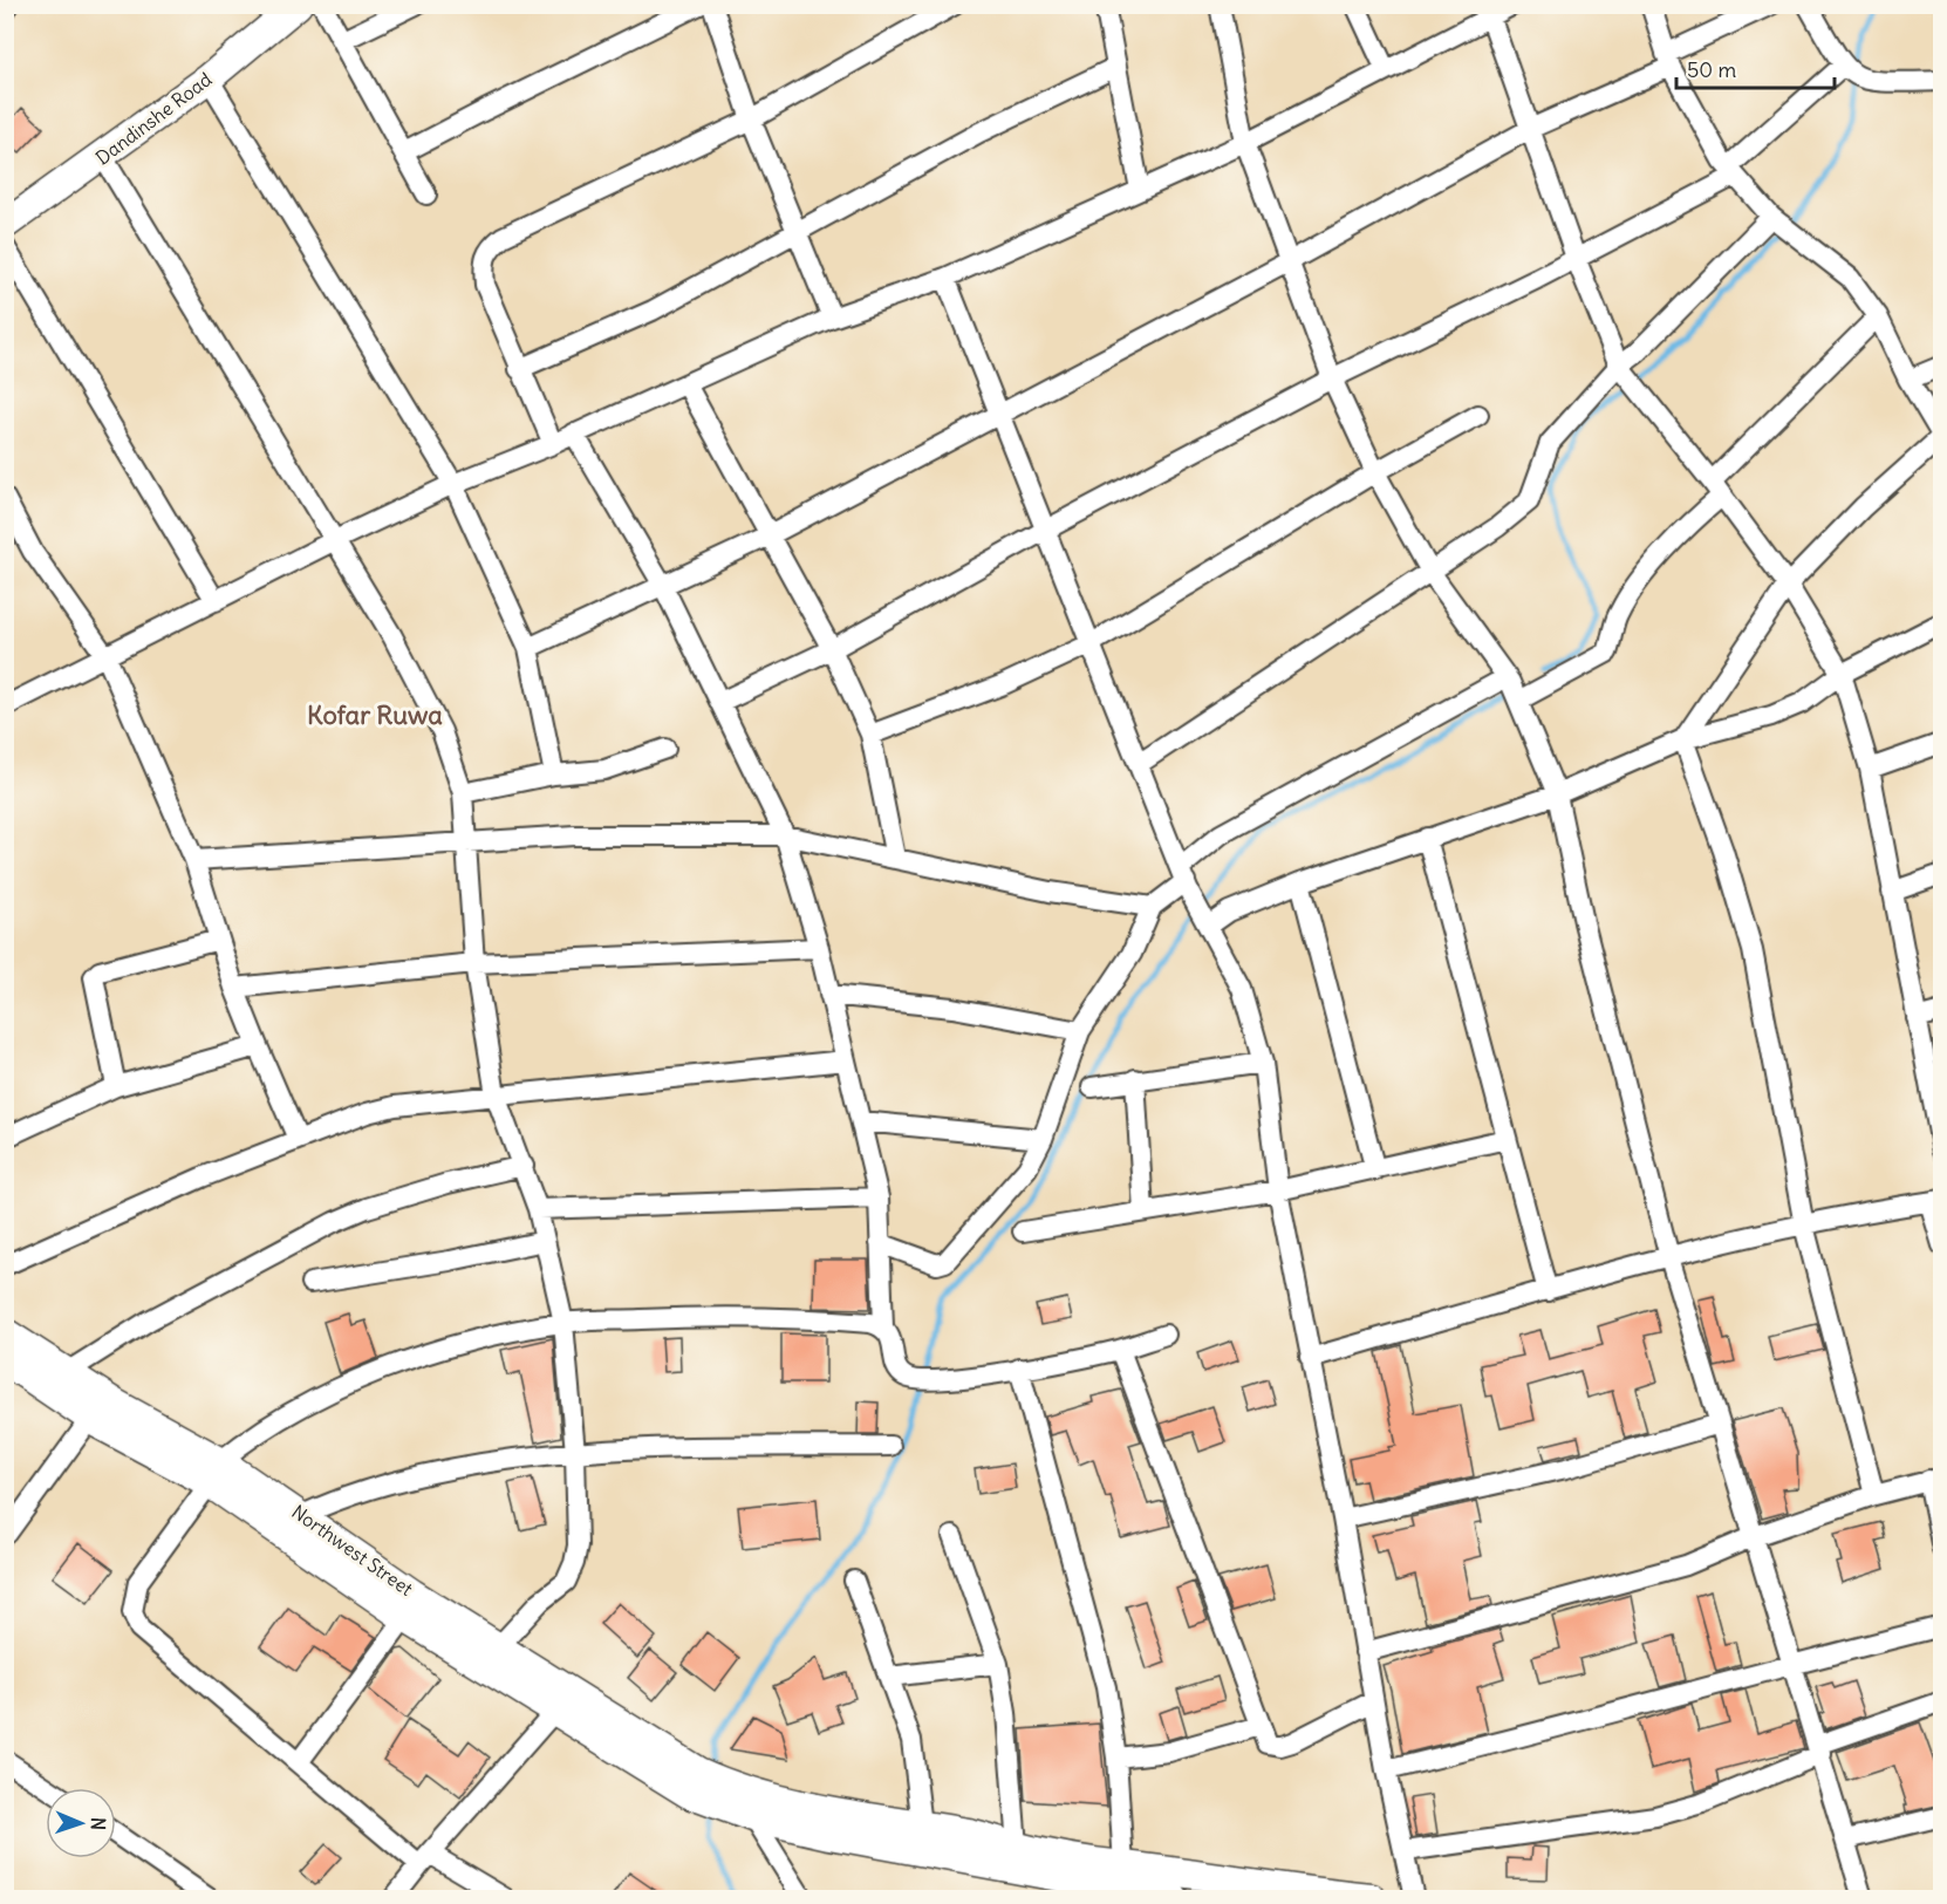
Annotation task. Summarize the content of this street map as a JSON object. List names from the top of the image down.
{
  "streets": {
    "main road": ["Dandinshe Road", "Northwest Street"]
  },
  "districts": ["Kofar Ruwa"],
  "scale_bar": "50 m",
  "north": "right"
}
